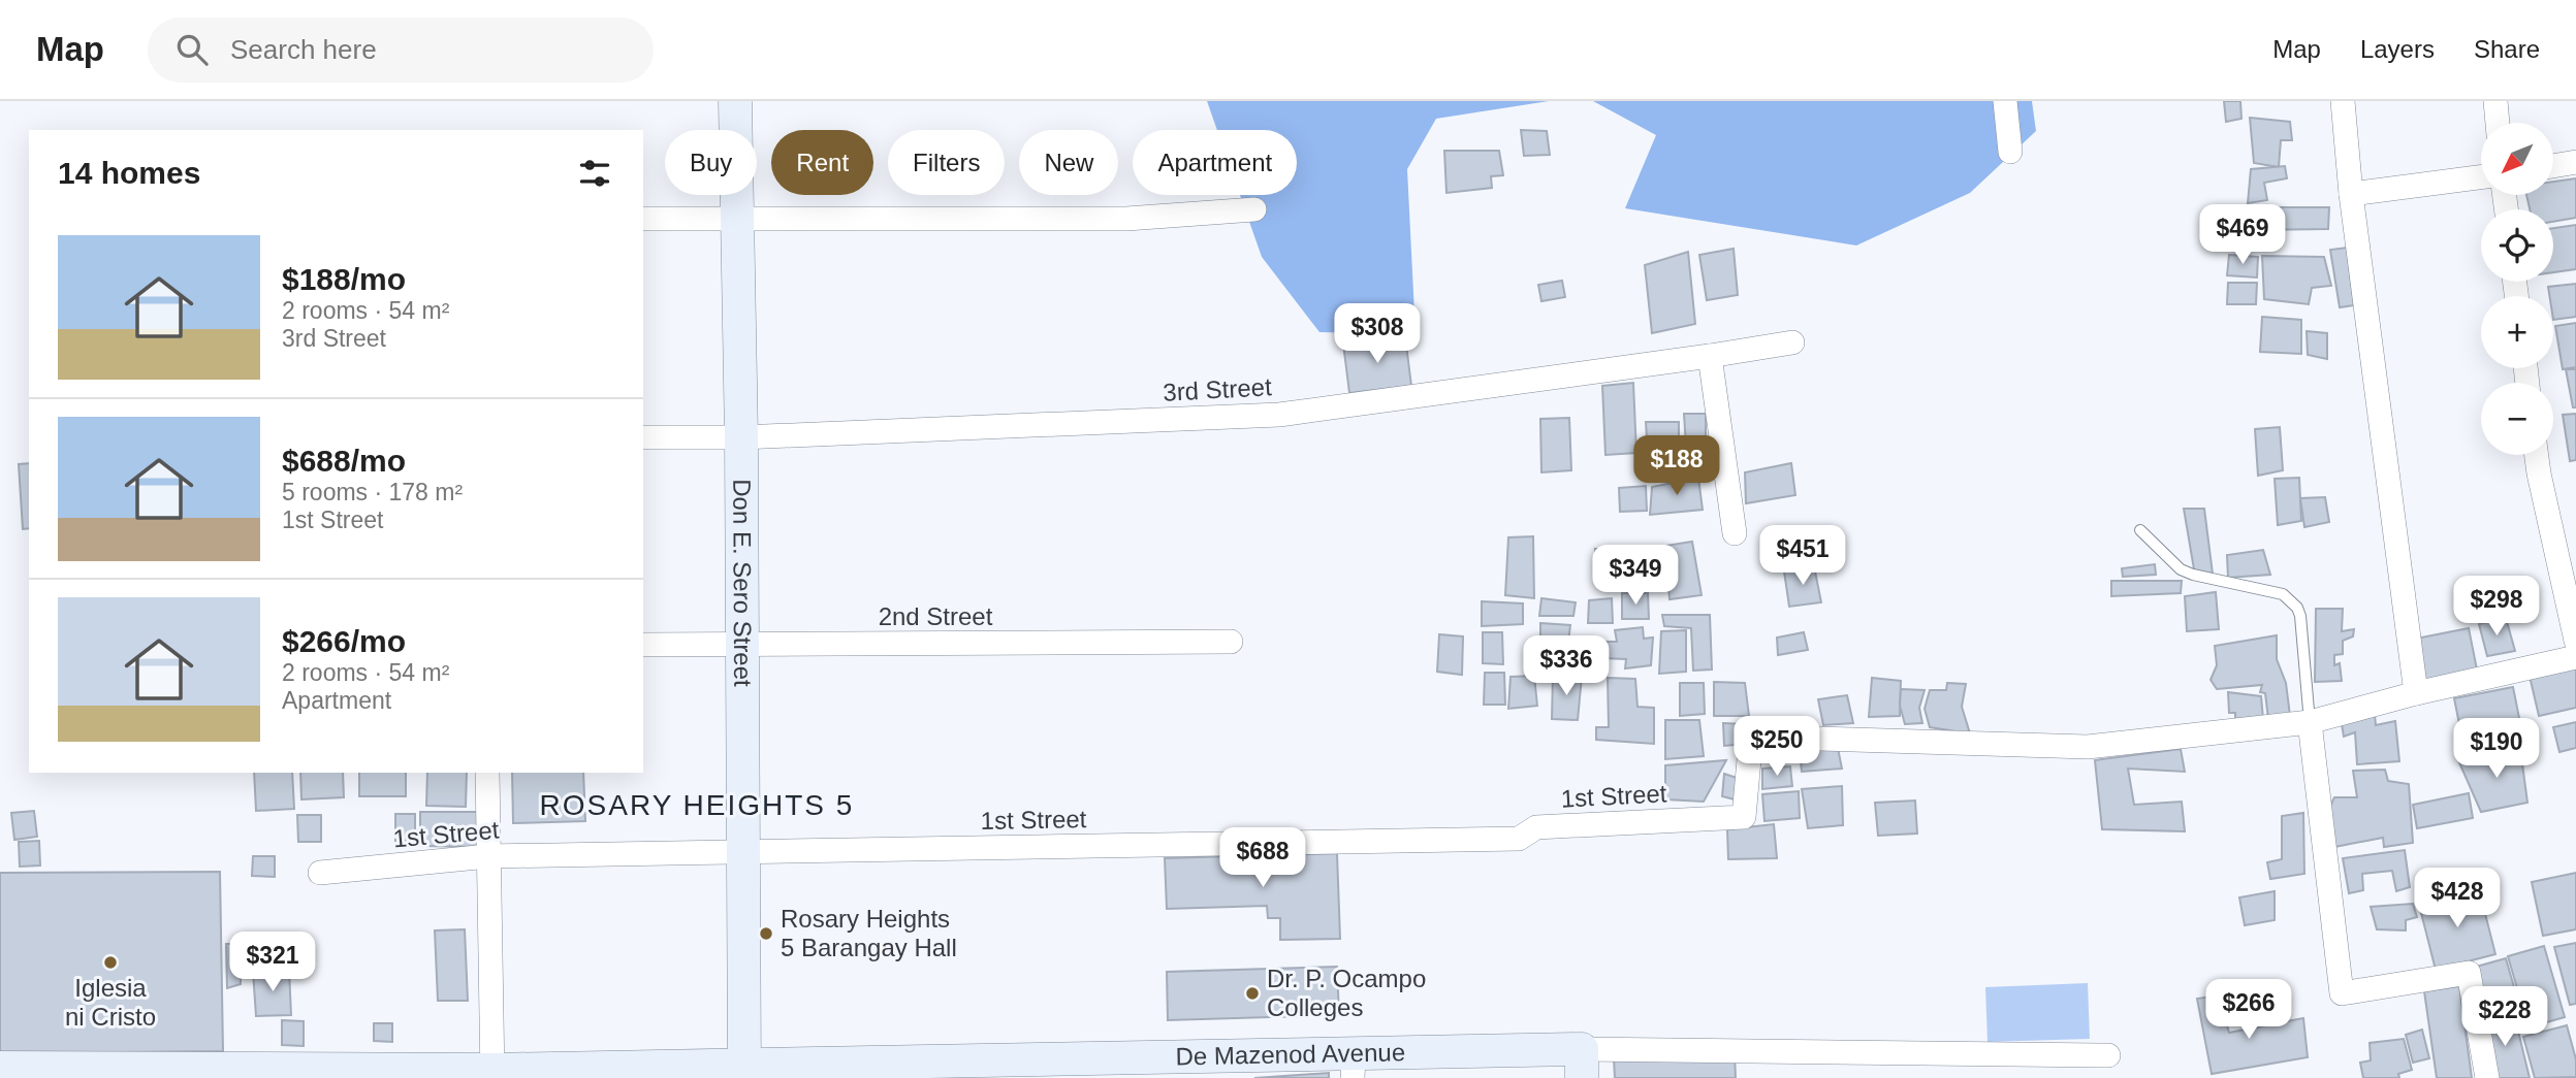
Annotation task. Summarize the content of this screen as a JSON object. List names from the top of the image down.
{
  "streets": {
    "main road": ["Don E. Sero Street", "De Mazenod Avenue"],
    "street": ["3rd Street", "2nd Street", "1st Street"]
  },
  "crossings": [
    ["3rd Street", "Don E. Sero Street"],
    ["Don E. Sero Street", "2nd Street"],
    ["Don E. Sero Street", "1st Street"],
    ["Don E. Sero Street", "De Mazenod Avenue"]
  ],
  "districts": ["ROSARY HEIGHTS 5"],
  "places": ["Rosary Heights 5 Barangay Hall", "Iglesia ni Cristo", "Dr. P. Ocampo Colleges"],
  "north": "bottom left",
  "page": {
    "header": "Map",
    "search": "Search here",
    "nav": ["Map", "Layers", "Share"],
    "map_buttons": ["+", "−"],
    "chip": [
      "Buy",
      "Rent",
      "Filters",
      "New",
      "Apartment"
    ],
    "heading": "14 homes",
    "price": [
      "$469",
      "$308",
      "$188",
      "$451",
      "$349",
      "$298",
      "$336",
      "$250",
      "$190",
      "$688",
      "$428",
      "$321",
      "$266",
      "$228"
    ],
    "list": [
      {
        "name": "$188/mo",
        "note": "2 rooms · 54 m² · 3rd Street"
      },
      {
        "name": "$688/mo",
        "note": "5 rooms · 178 m² · 1st Street"
      },
      {
        "name": "$266/mo",
        "note": "2 rooms · 54 m² · Apartment"
      }
    ]
  }
}
